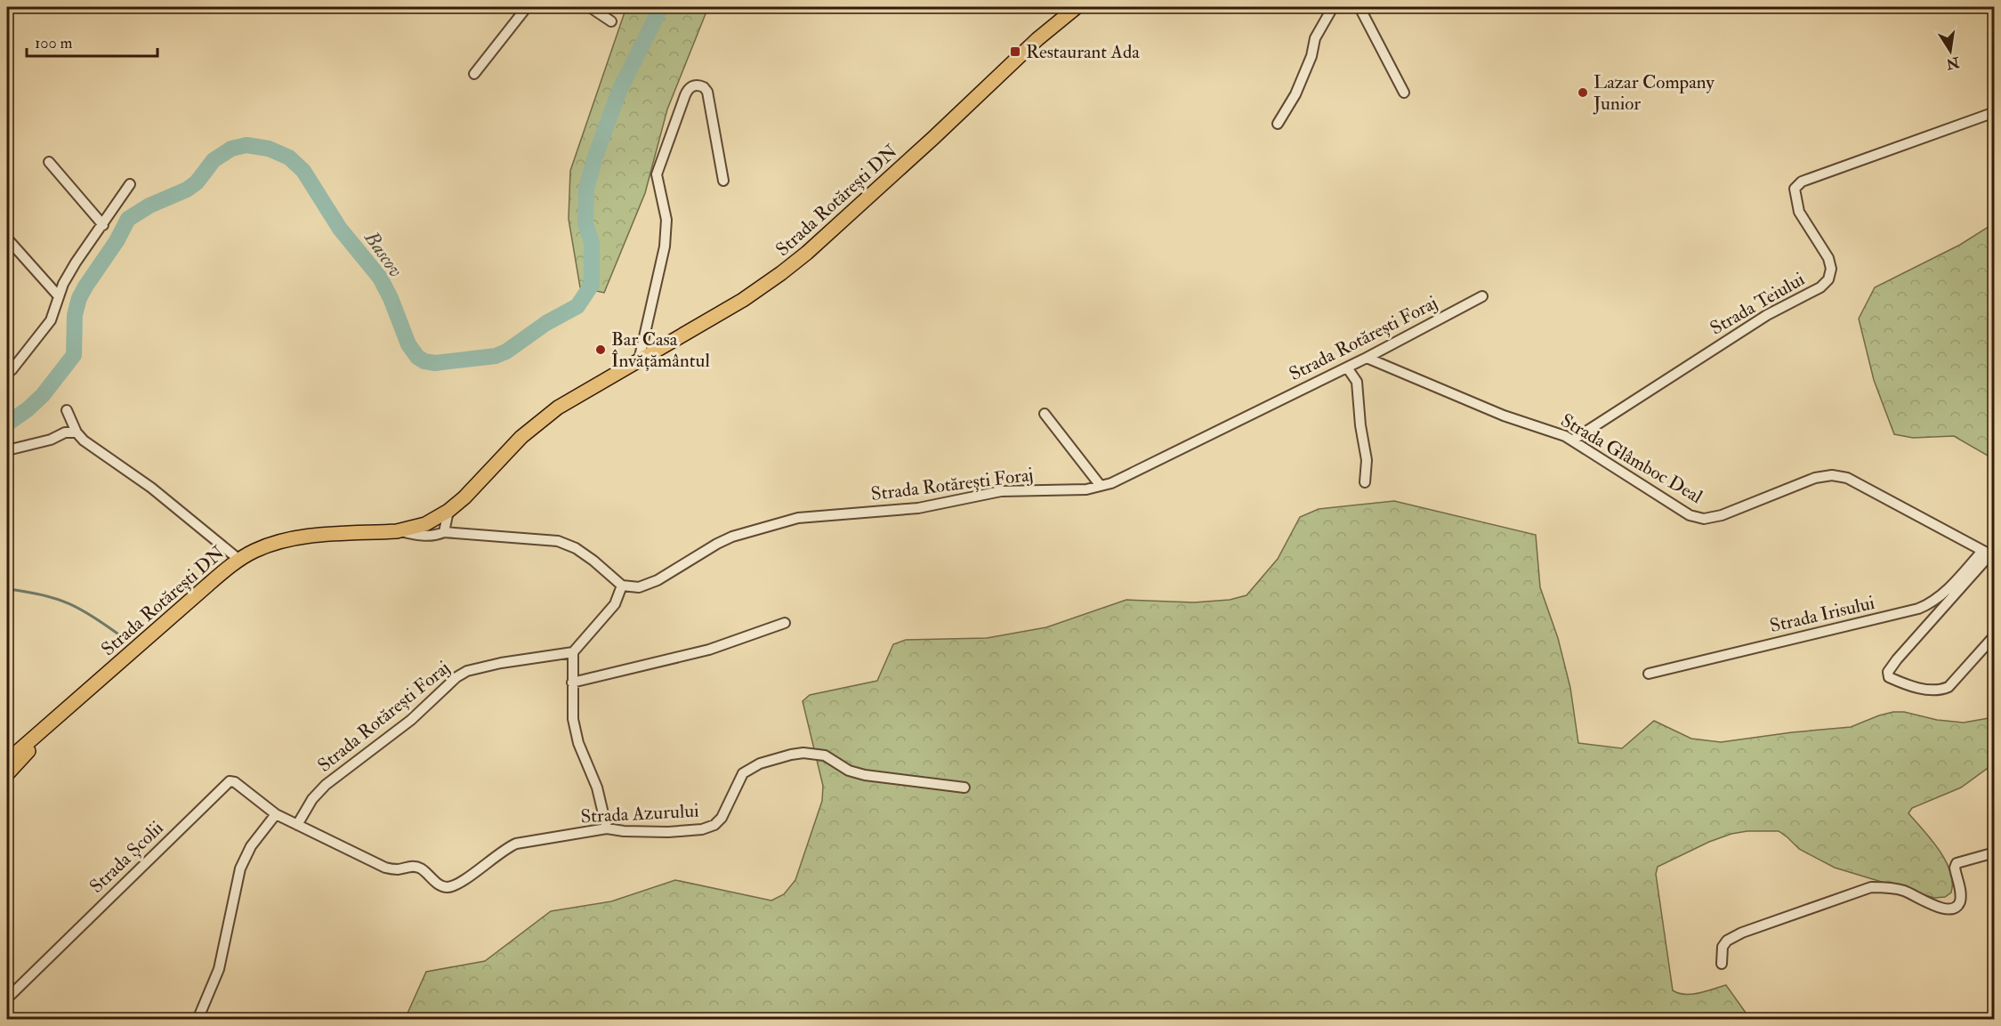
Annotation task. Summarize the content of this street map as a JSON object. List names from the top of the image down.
{
  "streets": {
    "highway": ["Strada Rotărești DN"],
    "street": [
      "Strada Teiului",
      "Strada Rotărești Foraj",
      "Strada Glâmboc Deal",
      "Strada Irisului",
      "Strada Azurului",
      "Strada Școlii"
    ]
  },
  "crossings": [
    ["Strada Teiului", "Strada Glâmboc Deal"],
    ["Strada Rotărești Foraj", "Strada Glâmboc Deal"],
    ["Strada Rotărești Foraj", "Strada Azurului"],
    ["Strada Glâmboc Deal", "Strada Irisului"],
    ["Strada Azurului", "Strada Școlii"]
  ],
  "water": ["Bascov"],
  "places": {
    "transit": ["Restaurant Ada"],
    "other": ["Lazar Company Junior", "Bar Casa Învățământul"]
  },
  "scale_bar": "100 m",
  "north": "bottom"
}
